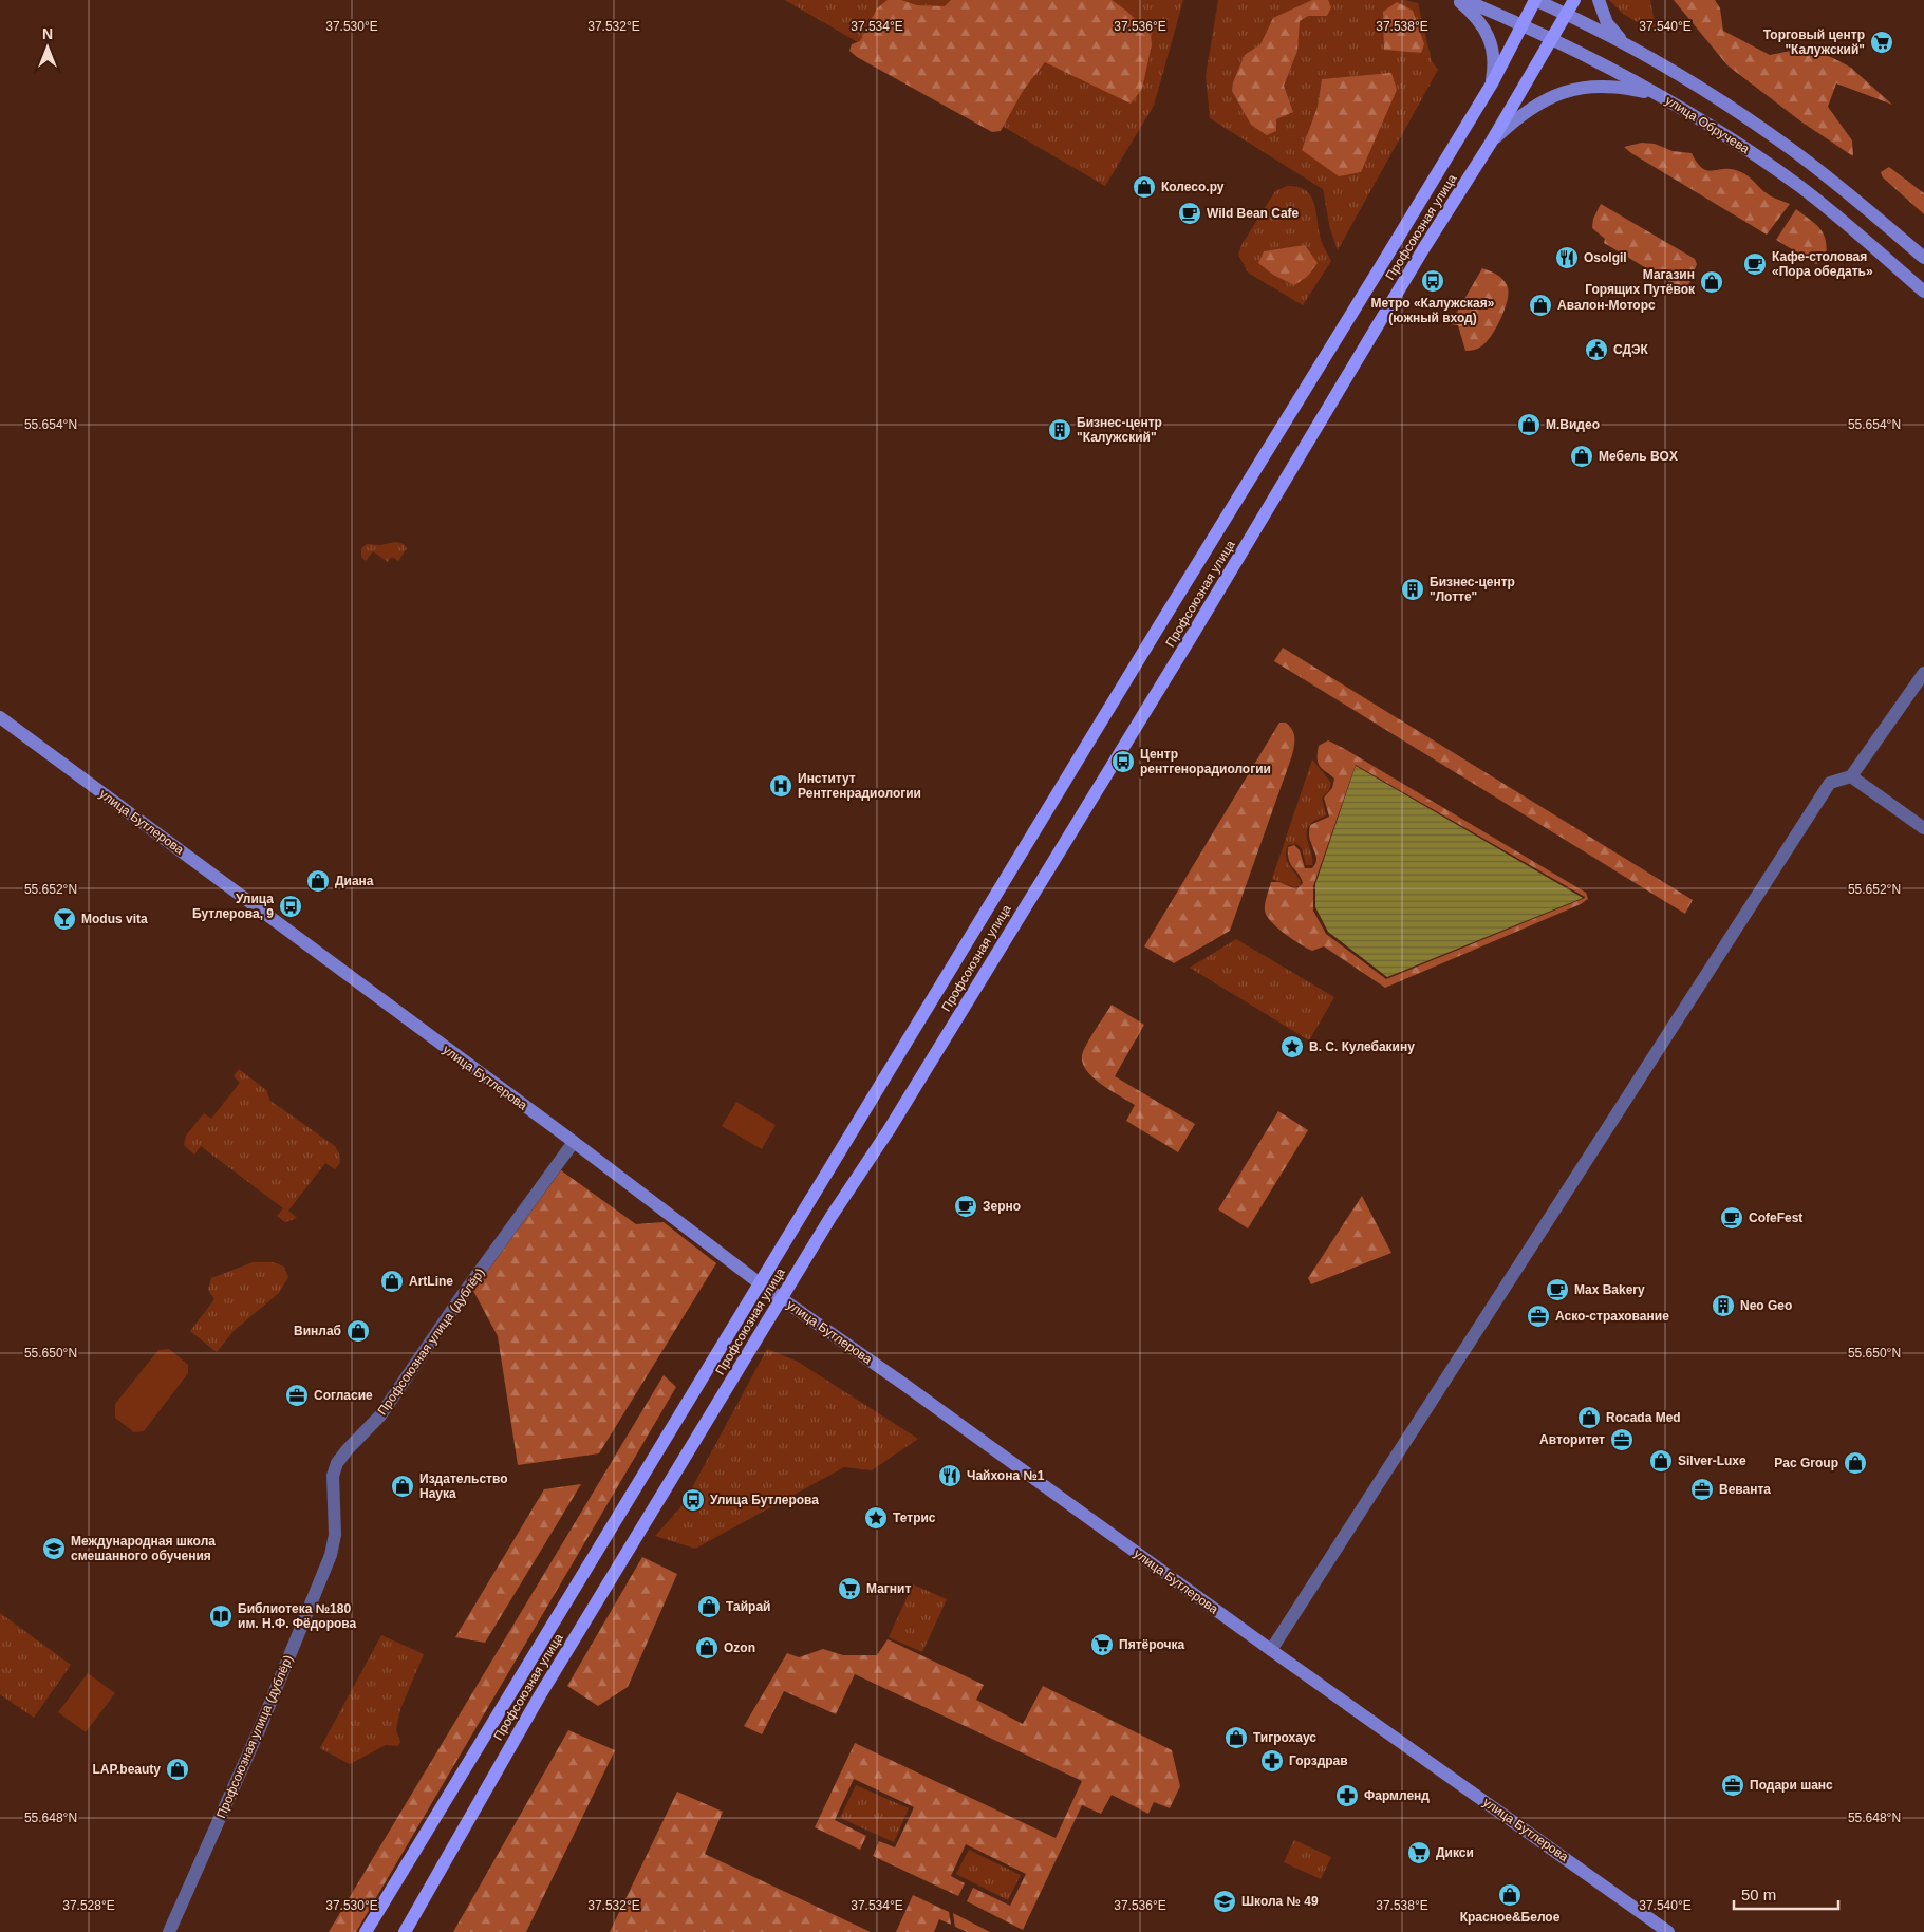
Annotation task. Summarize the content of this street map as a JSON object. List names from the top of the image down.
{
  "streets": {
    "main road": ["Профсоюзная улица"],
    "street": ["улица Обручева", "улица Бутлерова", "Профсоюзная улица (дублёр)"]
  },
  "crossings": [
    ["улица Обручева", "Профсоюзная улица"],
    ["Профсоюзная улица", "улица Бутлерова"],
    ["улица Бутлерова", "Профсоюзная улица (дублёр)"]
  ],
  "places": {
    "supermarket": [
      "Торговый центр \"Калужский\"",
      "Магнит",
      "Пятёрочка",
      "Дикси"
    ],
    "shop": [
      "Колесо.ру",
      "Магазин Горящих Путёвок",
      "Авалон-Моторс",
      "М.Видео",
      "Мебель BOX",
      "Диана",
      "ArtLine",
      "Винлаб",
      "Rocada Med",
      "Silver-Luxe",
      "Pac Group",
      "Издательство Наука",
      "Тайрай",
      "Ozon",
      "Тигрохаус",
      "LAP.beauty",
      "Красное&Белое"
    ],
    "cafe": [
      "Wild Bean Cafe",
      "Кафе-столовая «Пора обедать»",
      "Зерно",
      "CofeFest",
      "Max Bakery"
    ],
    "restaurant": ["Osolgil", "Чайхона №1"],
    "bus stop": [
      "Метро «Калужская» (южный вход)",
      "Центр рентгенорадиологии",
      "Улица Бутлерова, 9",
      "Улица Бутлерова"
    ],
    "public building": ["СДЭК"],
    "building": ["Бизнес-центр \"Калужский\"", "Бизнес-центр \"Лотте\"", "Neo Geo"],
    "hospital": ["Институт Рентгенрадиологии"],
    "bar": ["Modus vita"],
    "place": ["В. С. Кулебакину", "Тетрис"],
    "office": [
      "Аско-страхование",
      "Согласие",
      "Авторитет",
      "Веванта",
      "Подари шанс"
    ],
    "school or university": ["Международная школа смешанного обучения", "Школа № 49"],
    "library": ["Библиотека №180 им. Н.Ф. Фёдорова"],
    "pharmacy": ["Горздрав", "Фармленд"]
  },
  "scale_bar": "50 m",
  "north": "top",
  "coordinates": [
    "37.530°E",
    "37.532°E",
    "37.534°E",
    "37.536°E",
    "37.538°E",
    "37.540°E",
    "55.654°N",
    "55.652°N",
    "55.650°N",
    "55.648°N",
    "37.528°E"
  ]
}
